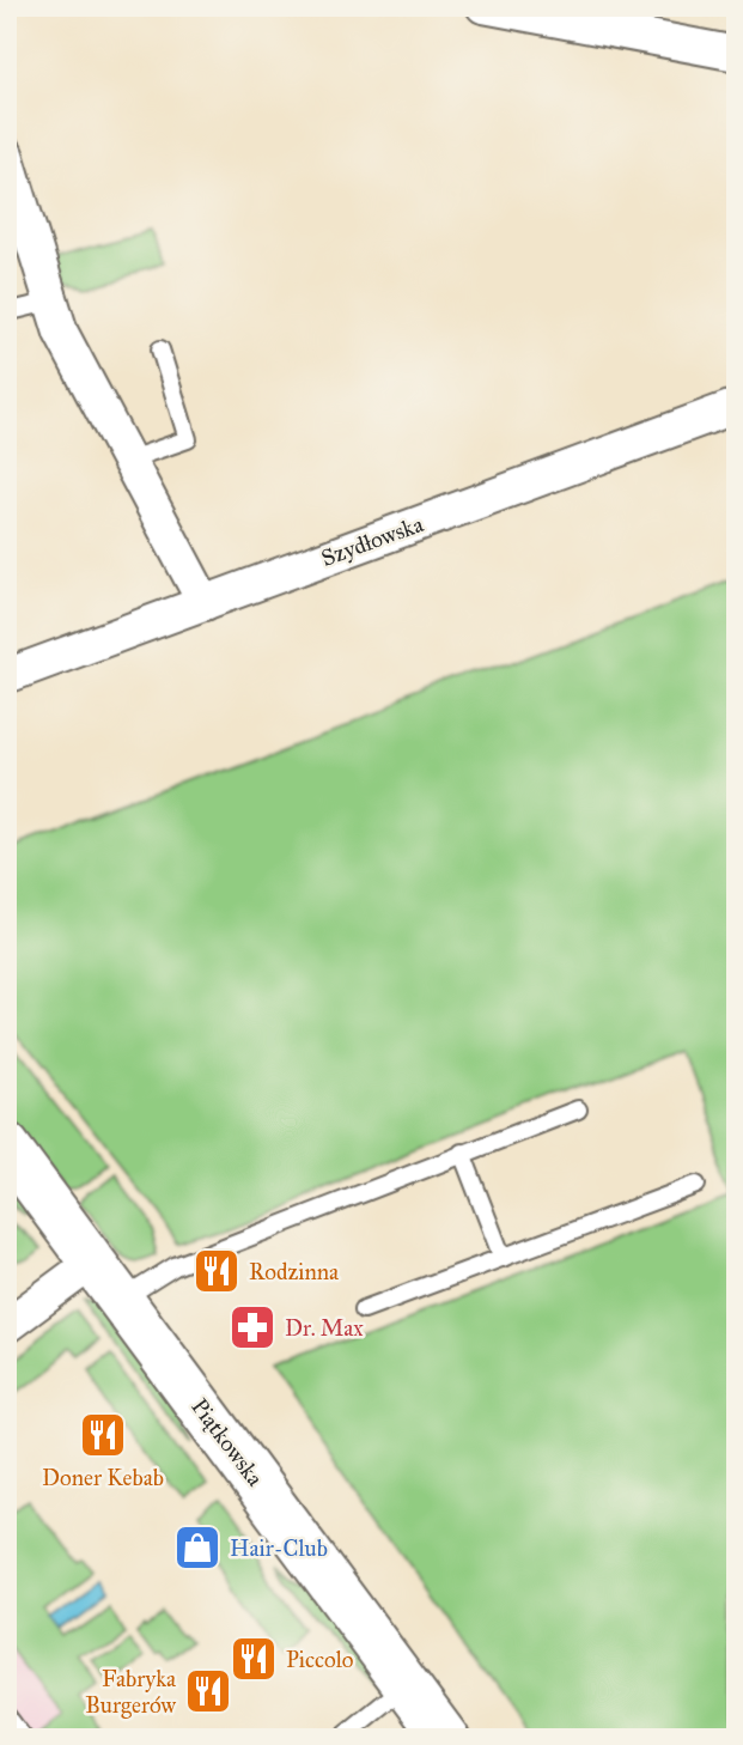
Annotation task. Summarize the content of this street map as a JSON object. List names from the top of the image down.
{
  "streets": {
    "street": ["Szydłowska", "Piątkowska"]
  },
  "places": {
    "restaurant": [
      "Rodzinna",
      "Doner Kebab",
      "Piccolo",
      "Fabryka Burgerów"
    ],
    "pharmacy": ["Dr. Max"],
    "shop": ["Hair-Club"]
  }
}
